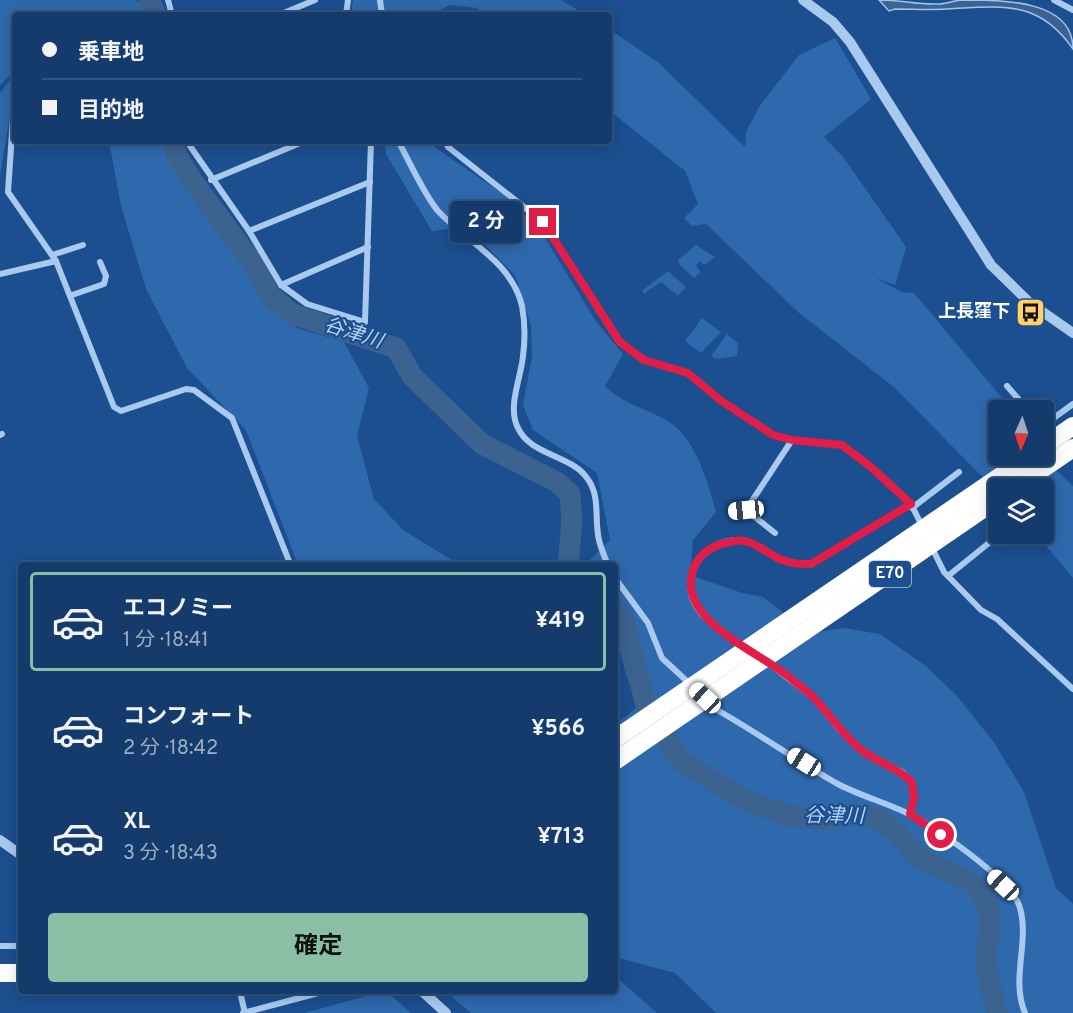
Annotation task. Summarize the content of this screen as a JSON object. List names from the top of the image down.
{
  "streets": {
    "highway": ["E70"]
  },
  "water": ["谷津川"],
  "places": {
    "bus stop": ["上長窪下"]
  },
  "north": "bottom",
  "page": {
    "banner": ["乗車地", "目的地"],
    "bubble": "2 分",
    "list": [
      {
        "name": "エコノミー",
        "note": "1 分 · 18:41",
        "value": "¥419"
      },
      {
        "name": "コンフォート",
        "note": "2 分 · 18:42",
        "value": "¥566"
      },
      {
        "name": "XL",
        "note": "3 分 · 18:43",
        "value": "¥713"
      }
    ],
    "buttons": "確定"
  }
}
